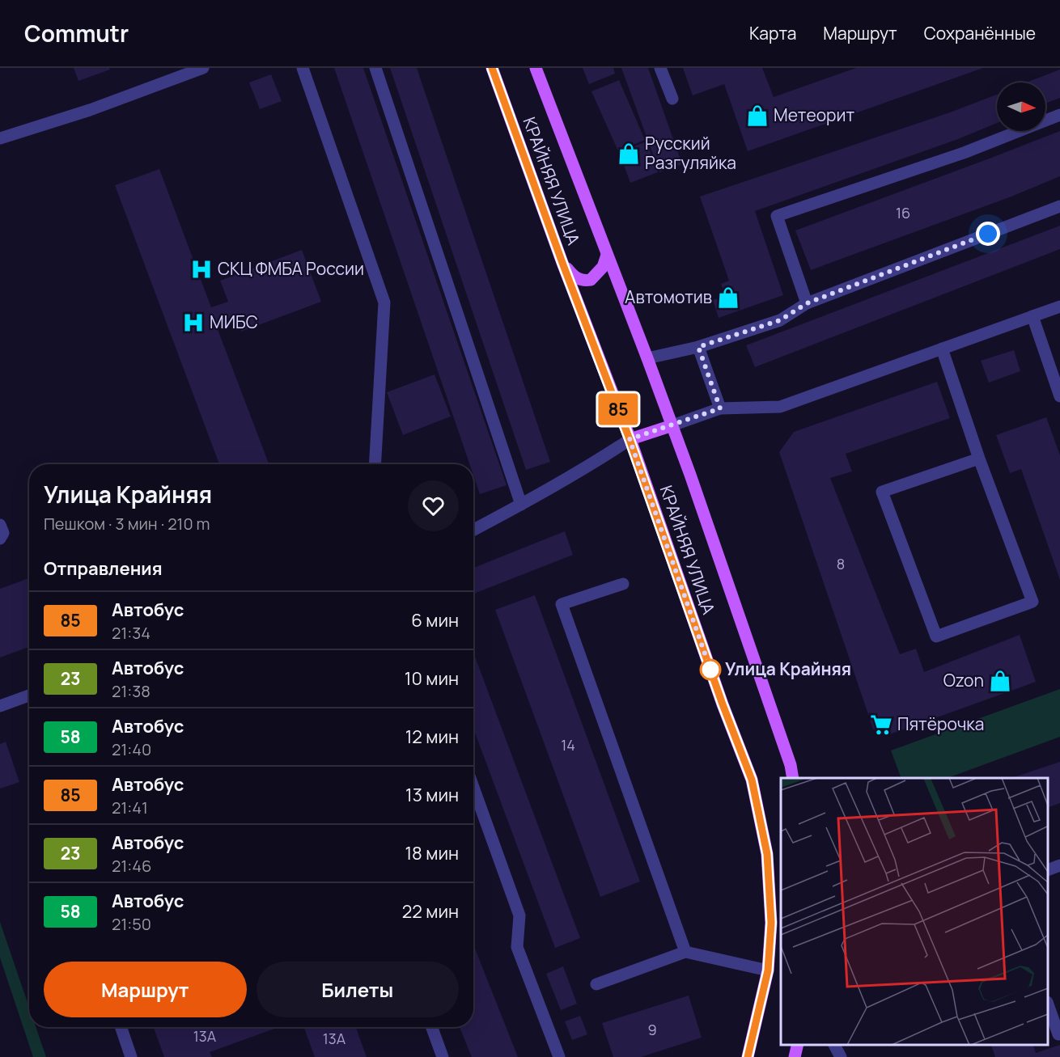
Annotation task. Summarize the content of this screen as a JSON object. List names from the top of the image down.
{
  "streets": {
    "main road": ["КРАЙНЯЯ УЛИЦА"]
  },
  "places": {
    "shop": [
      "Метеорит",
      "Русский Разгуляйка",
      "Автомотив",
      "Ozon"
    ],
    "hospital": ["СКЦ ФМБА России", "МИБС"],
    "other": ["Улица Крайняя"],
    "supermarket": ["Пятёрочка"]
  },
  "lines": ["bus line 85"],
  "house_numbers": [
    "16",
    "8",
    "14",
    "9",
    "13А",
    "13А"
  ],
  "north": "right",
  "page": {
    "header": "Commutr",
    "nav": ["Карта", "Маршрут", "Сохранённые"],
    "on_map": "85",
    "heading": [
      ["Улица Крайняя", "Пешком · 3 мин · 210 m"],
      "Отправления"
    ],
    "list": [
      {
        "mark": "85",
        "name": "Автобус",
        "note": "21:34",
        "value": "6 мин"
      },
      {
        "mark": "23",
        "name": "Автобус",
        "note": "21:38",
        "value": "10 мин"
      },
      {
        "mark": "58",
        "name": "Автобус",
        "note": "21:40",
        "value": "12 мин"
      },
      {
        "mark": "85",
        "name": "Автобус",
        "note": "21:41",
        "value": "13 мин"
      },
      {
        "mark": "23",
        "name": "Автобус",
        "note": "21:46",
        "value": "18 мин"
      },
      {
        "mark": "58",
        "name": "Автобус",
        "note": "21:50",
        "value": "22 мин"
      }
    ],
    "buttons": ["Маршрут", "Билеты"]
  }
}
